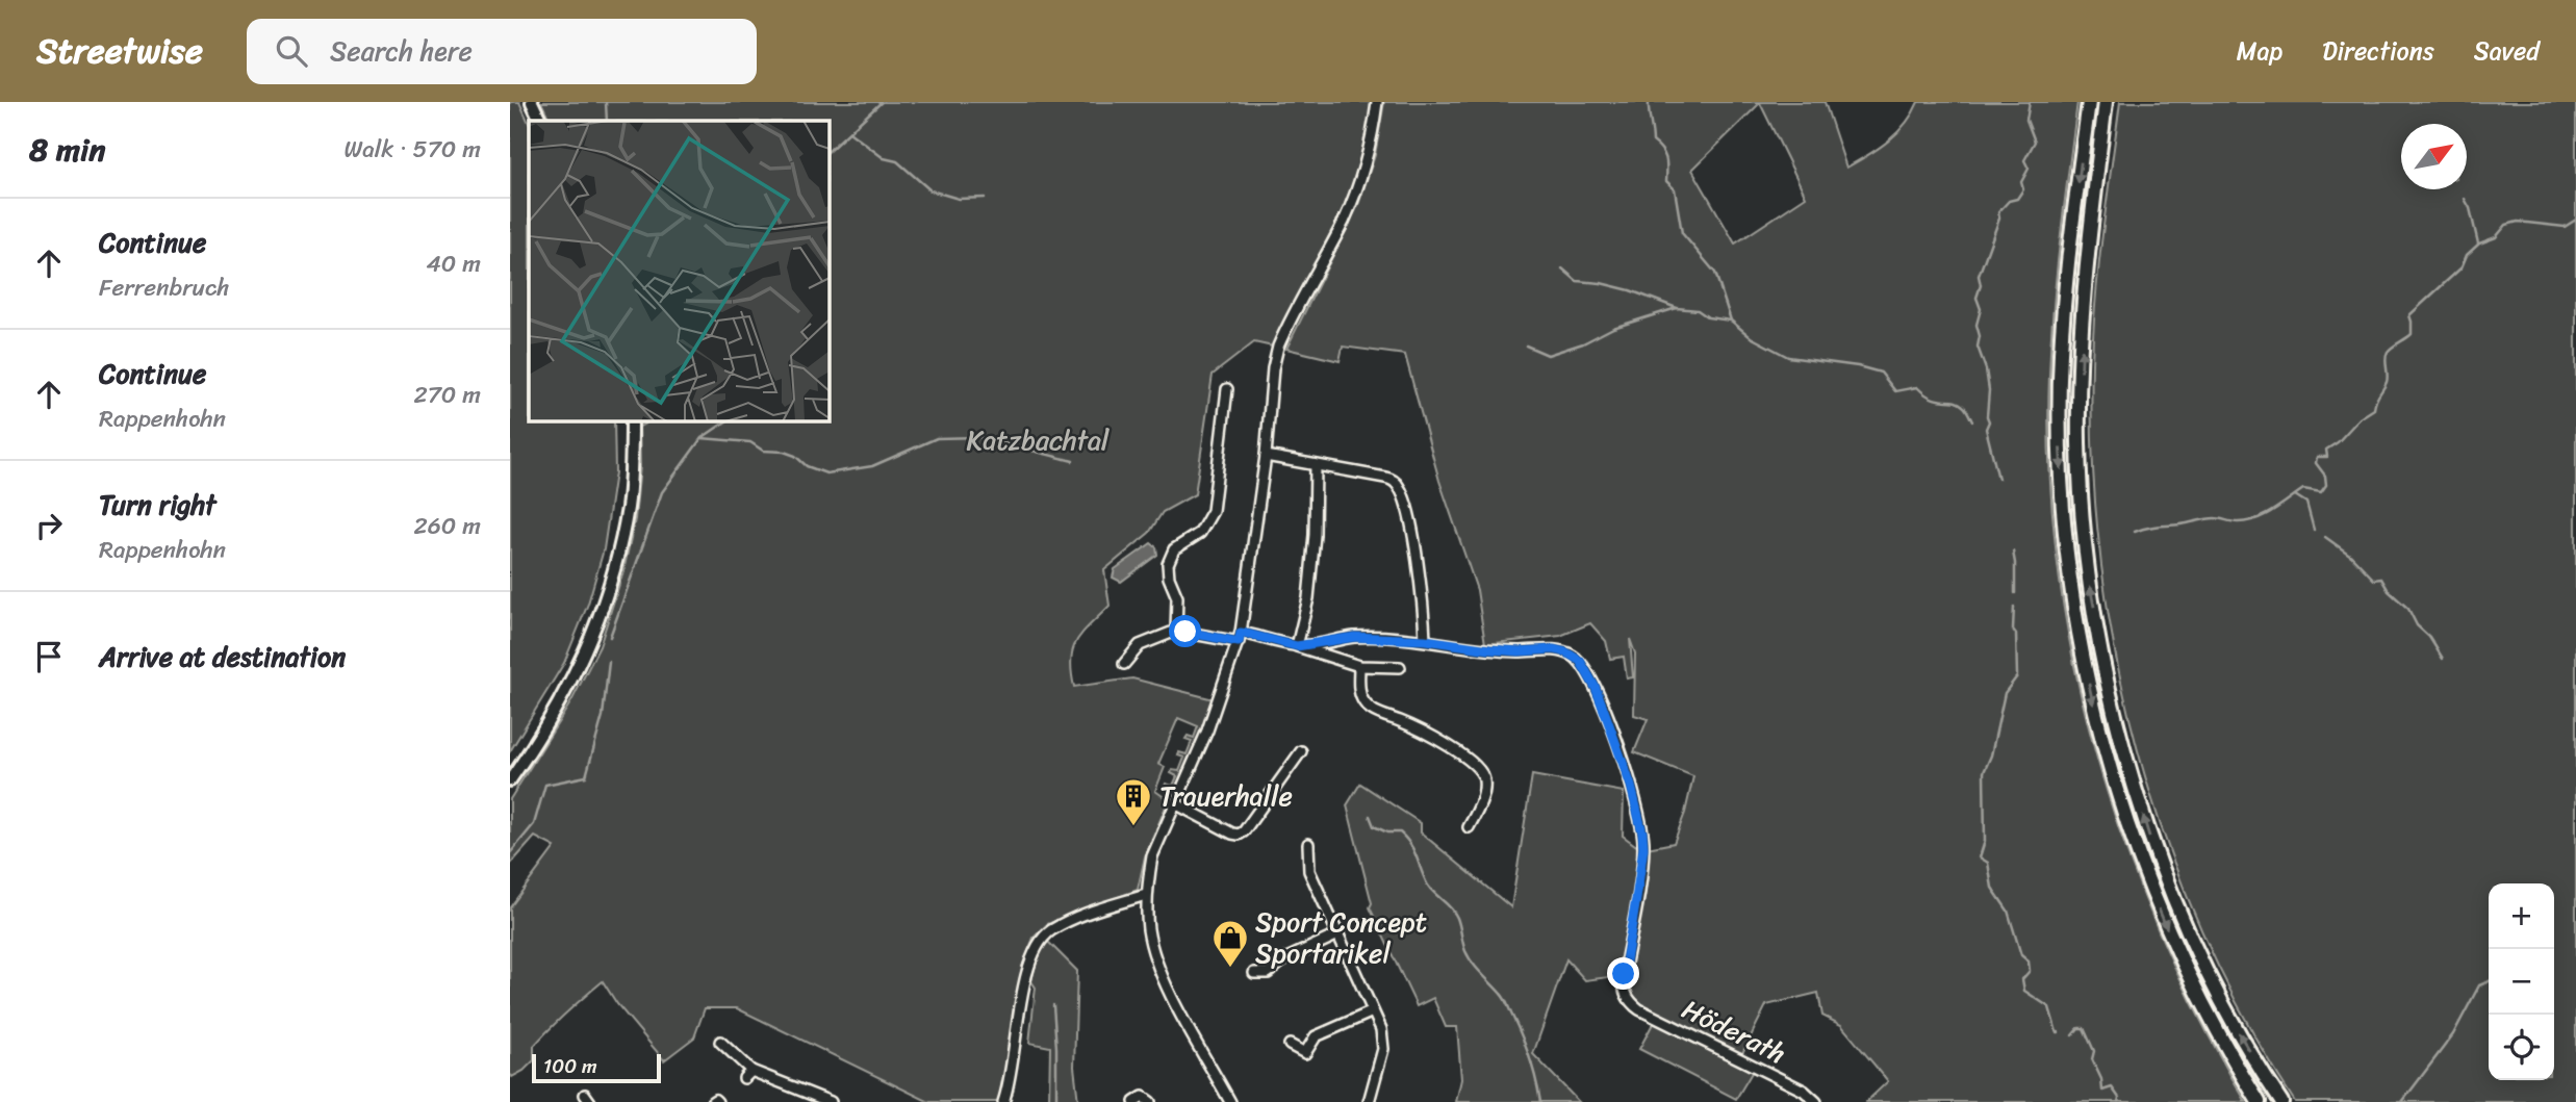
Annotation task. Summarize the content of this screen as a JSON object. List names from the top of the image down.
{
  "streets": {
    "street": ["Höderath"]
  },
  "parks": ["Katzbachtal"],
  "places": {
    "building": ["Trauerhalle"],
    "shop": ["Sport Concept Sportarikel"]
  },
  "scale_bar": "100 m",
  "north": "top right",
  "page": {
    "header": "Streetwise",
    "search": "Search here",
    "nav": ["Map", "Directions", "Saved"],
    "heading": ["8 min", "Walk · 570 m"],
    "list": [
      ["Continue", "Ferrenbruch", "40 m"],
      ["Continue", "Rappenhohn", "270 m"],
      ["Turn right", "Rappenhohn", "260 m"],
      "Arrive at destination"
    ],
    "map_buttons": ["+", "−"],
    "scale": "100 m"
  }
}
